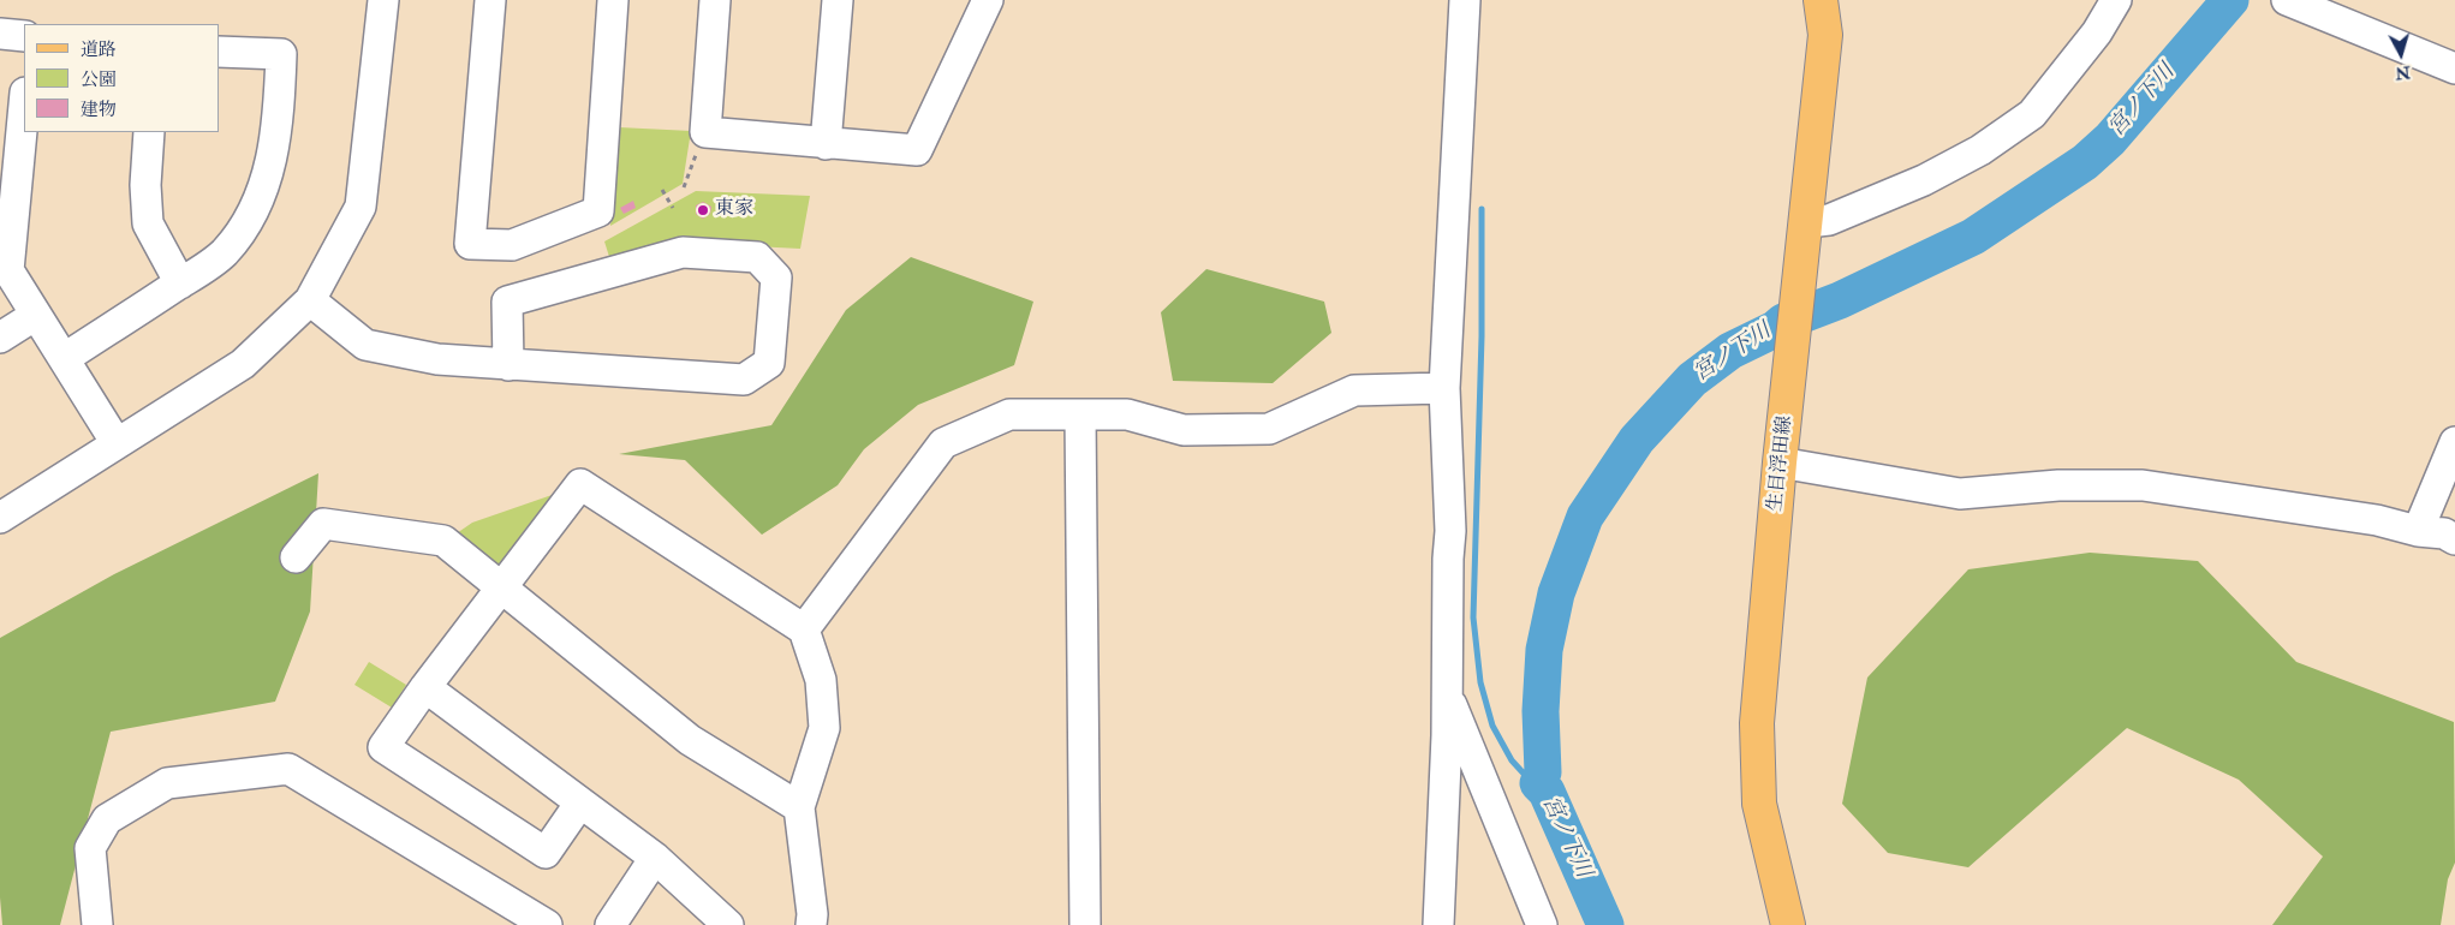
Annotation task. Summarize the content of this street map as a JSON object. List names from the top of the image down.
{
  "streets": {
    "main road": ["生目浮田線"]
  },
  "water": ["宮ノ下川"],
  "places": ["東家"],
  "legend": ["道路", "公園", "建物"],
  "north": "bottom"
}
